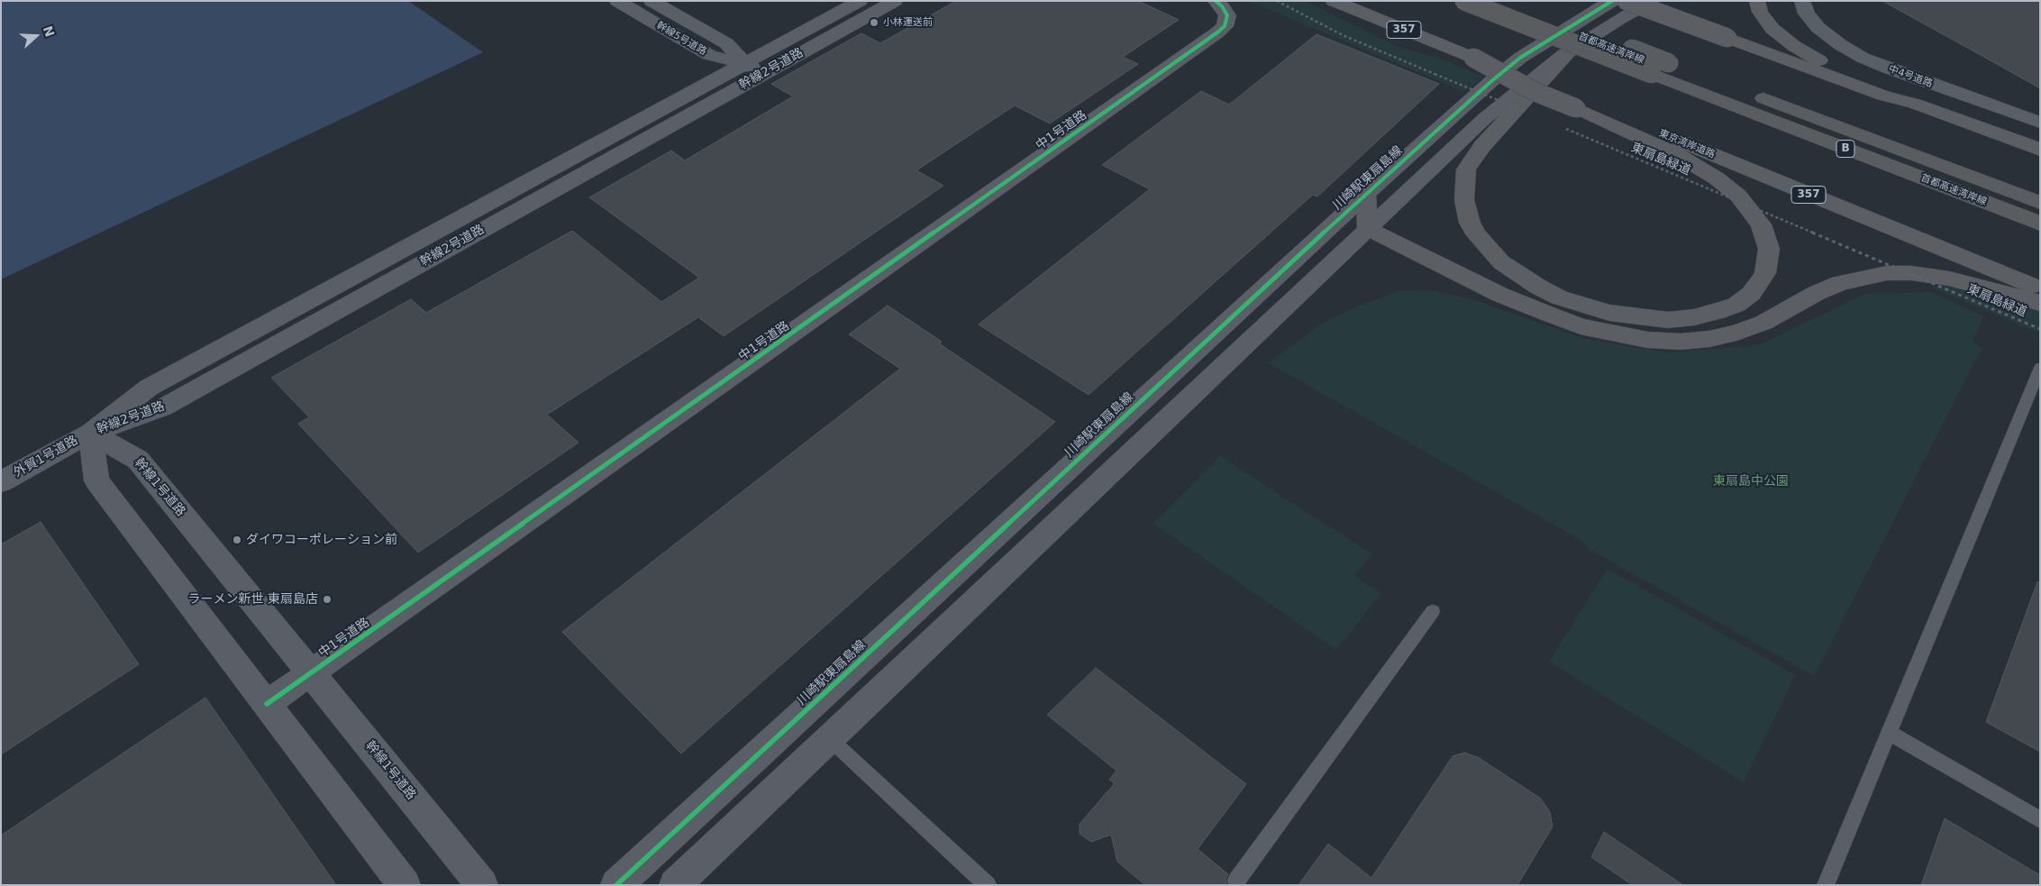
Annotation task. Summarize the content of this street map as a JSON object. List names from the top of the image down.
{
  "streets": {
    "highway": [
      "357",
      "首都高速湾岸線",
      "東京湾岸道路",
      "B"
    ],
    "street": [
      "幹線5号道路",
      "幹線2号道路",
      "中4号道路",
      "中1号道路",
      "川崎駅東扇島線",
      "外貿1号道路",
      "幹線1号道路"
    ],
    "path": ["東扇島緑道"]
  },
  "crossings": [
    ["357", "東京湾岸道路"],
    ["幹線5号道路", "幹線2号道路"],
    ["幹線2号道路", "外貿1号道路"],
    ["幹線2号道路", "幹線1号道路"],
    ["中1号道路", "幹線1号道路"],
    ["外貿1号道路", "幹線1号道路"]
  ],
  "parks": ["東扇島中公園"],
  "places": ["小林運送前", "ダイワコーポレーション前", "ラーメン新世 東扇島店"],
  "north": "right"
}
